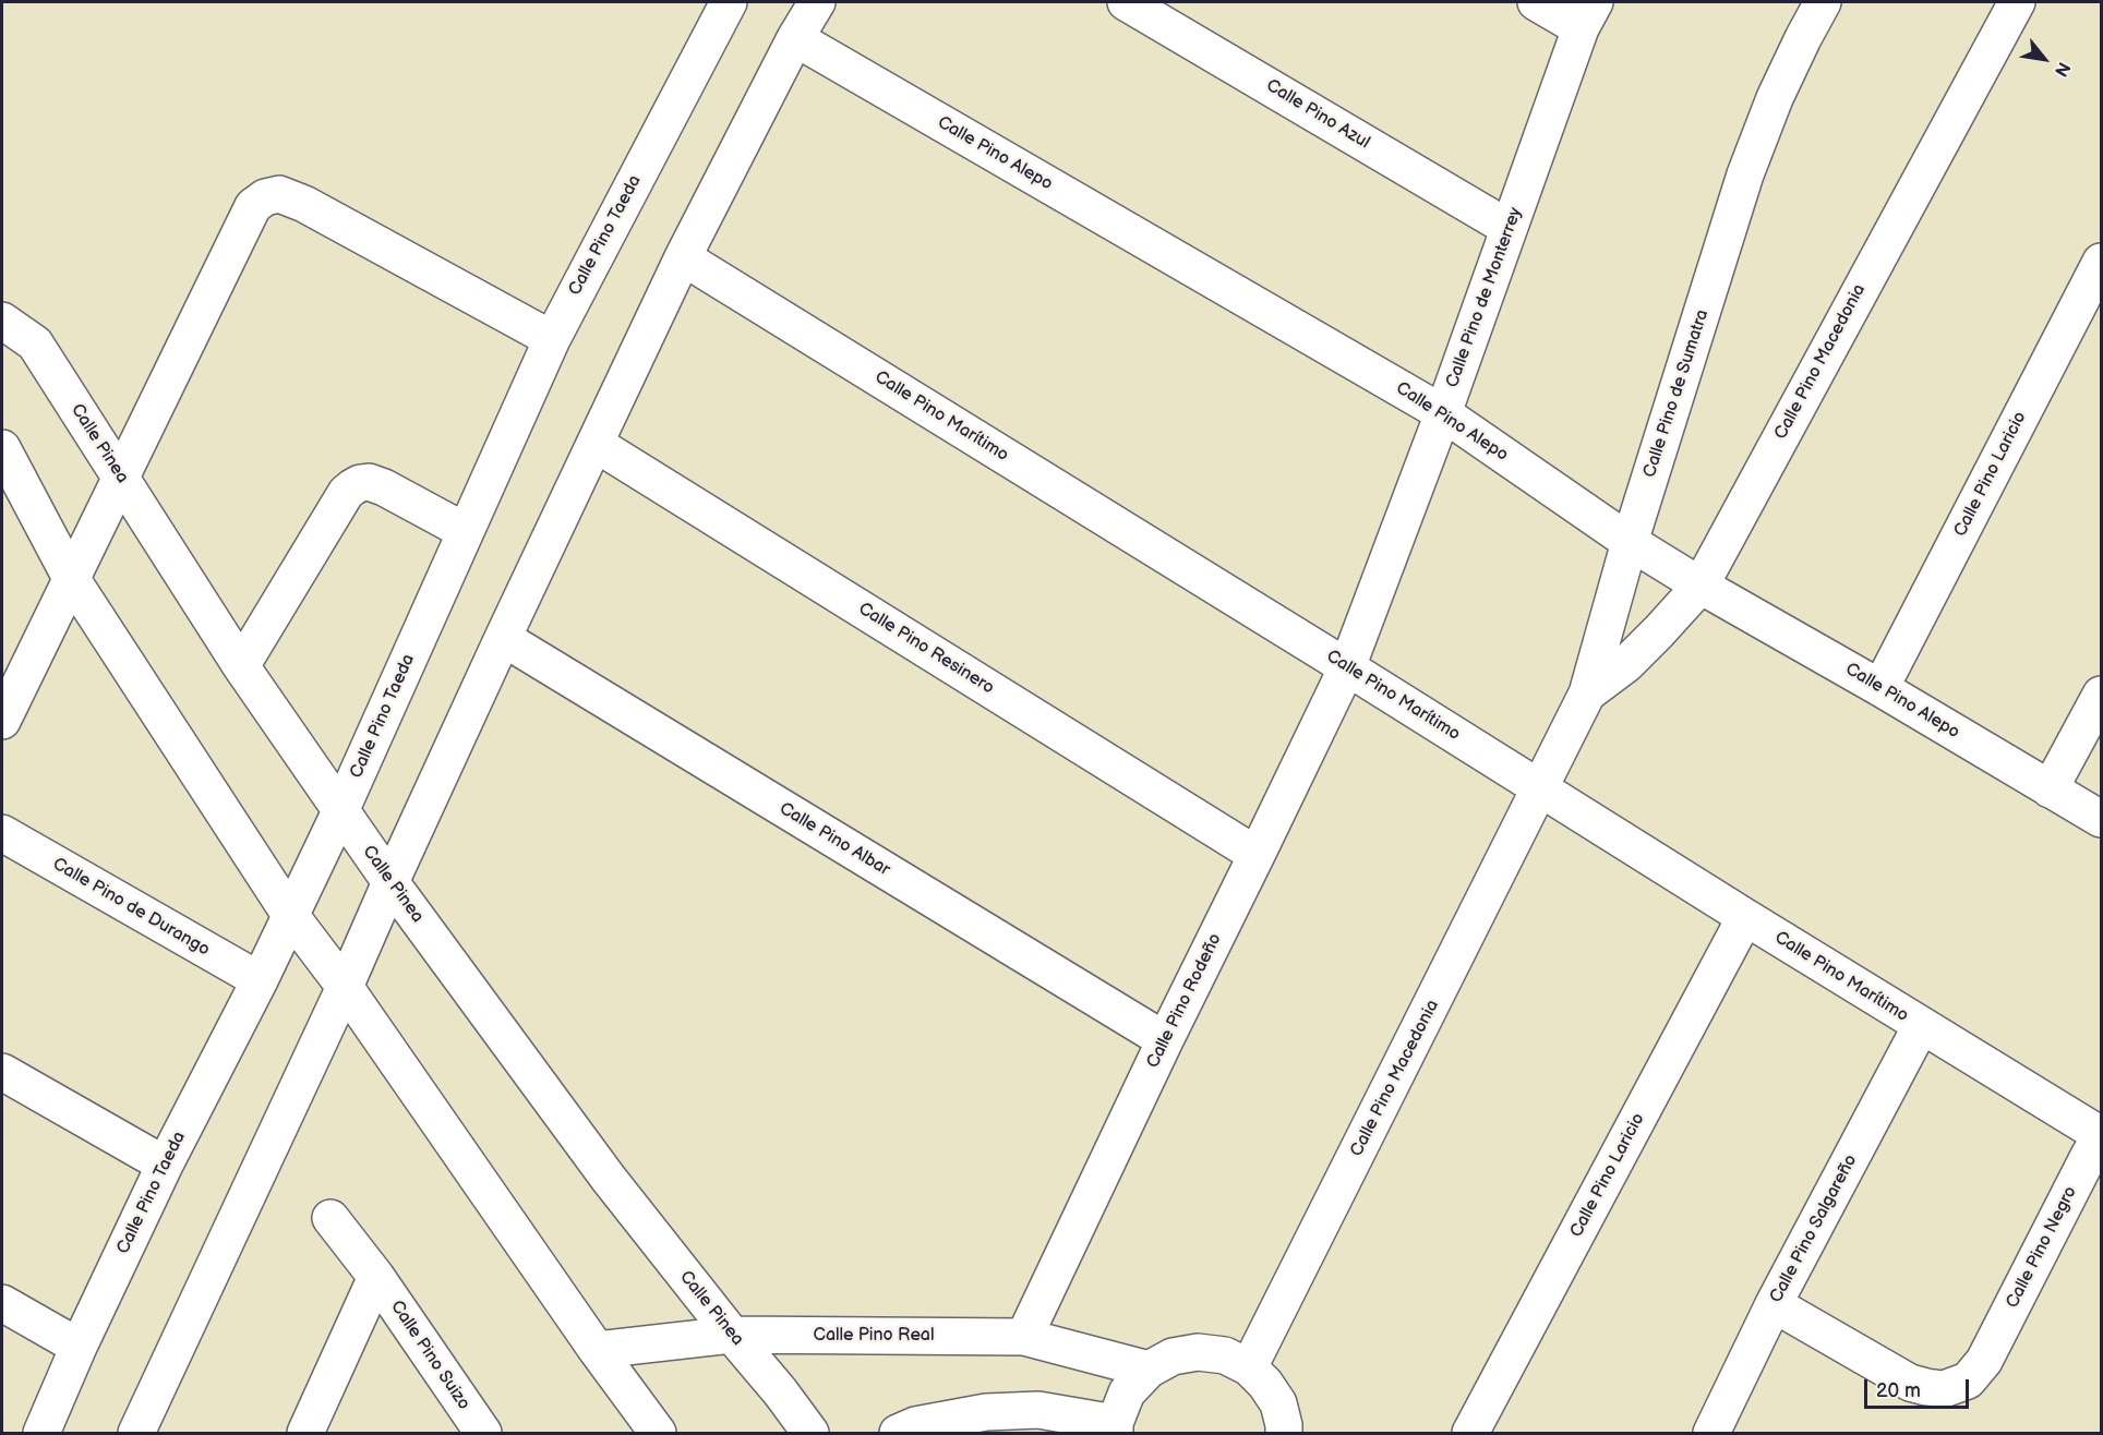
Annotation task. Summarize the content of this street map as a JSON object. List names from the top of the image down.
{
  "streets": {
    "street": [
      "Calle Pino Azul",
      "Calle Pino Alepo",
      "Calle Pino Taeda",
      "Calle Pino de Monterrey",
      "Calle Pino Macedonia",
      "Calle Pino de Sumatra",
      "Calle Pino Marítimo",
      "Calle Pinea",
      "Calle Pino Laricio",
      "Calle Pino Resinero",
      "Calle Pino Albar",
      "Calle Pino de Durango",
      "Calle Pino Rodeño",
      "Calle Pino Salgareño",
      "Calle Pino Negro",
      "Calle Pino Real",
      "Calle Pino Suizo"
    ]
  },
  "crossings": [
    ["Calle Pino Azul", "Calle Pino de Monterrey"],
    ["Calle Pino Alepo", "Calle Pino de Monterrey"],
    ["Calle Pino Alepo", "Calle Pino Macedonia"],
    ["Calle Pino Alepo", "Calle Pino de Sumatra"],
    ["Calle Pino Alepo", "Calle Pino Laricio"],
    ["Calle Pino Taeda", "Calle Pinea"],
    ["Calle Pino Taeda", "Calle Pino de Durango"],
    ["Calle Pino de Monterrey", "Calle Pino Marítimo"],
    ["Calle Pino de Monterrey", "Calle Pino Rodeño"],
    ["Calle Pino Macedonia", "Calle Pino de Sumatra"],
    ["Calle Pino Macedonia", "Calle Pino Marítimo"],
    ["Calle Pino de Sumatra", "Calle Pino Marítimo"],
    ["Calle Pino Marítimo", "Calle Pino Laricio"],
    ["Calle Pino Marítimo", "Calle Pino Rodeño"],
    ["Calle Pino Marítimo", "Calle Pino Salgareño"],
    ["Calle Pino Marítimo", "Calle Pino Negro"],
    ["Calle Pinea", "Calle Pino Real"],
    ["Calle Pino Resinero", "Calle Pino Rodeño"],
    ["Calle Pino Albar", "Calle Pino Rodeño"],
    ["Calle Pino Rodeño", "Calle Pino Real"],
    ["Calle Pino Salgareño", "Calle Pino Negro"]
  ],
  "scale_bar": "20 m",
  "north": "bottom right"
}
